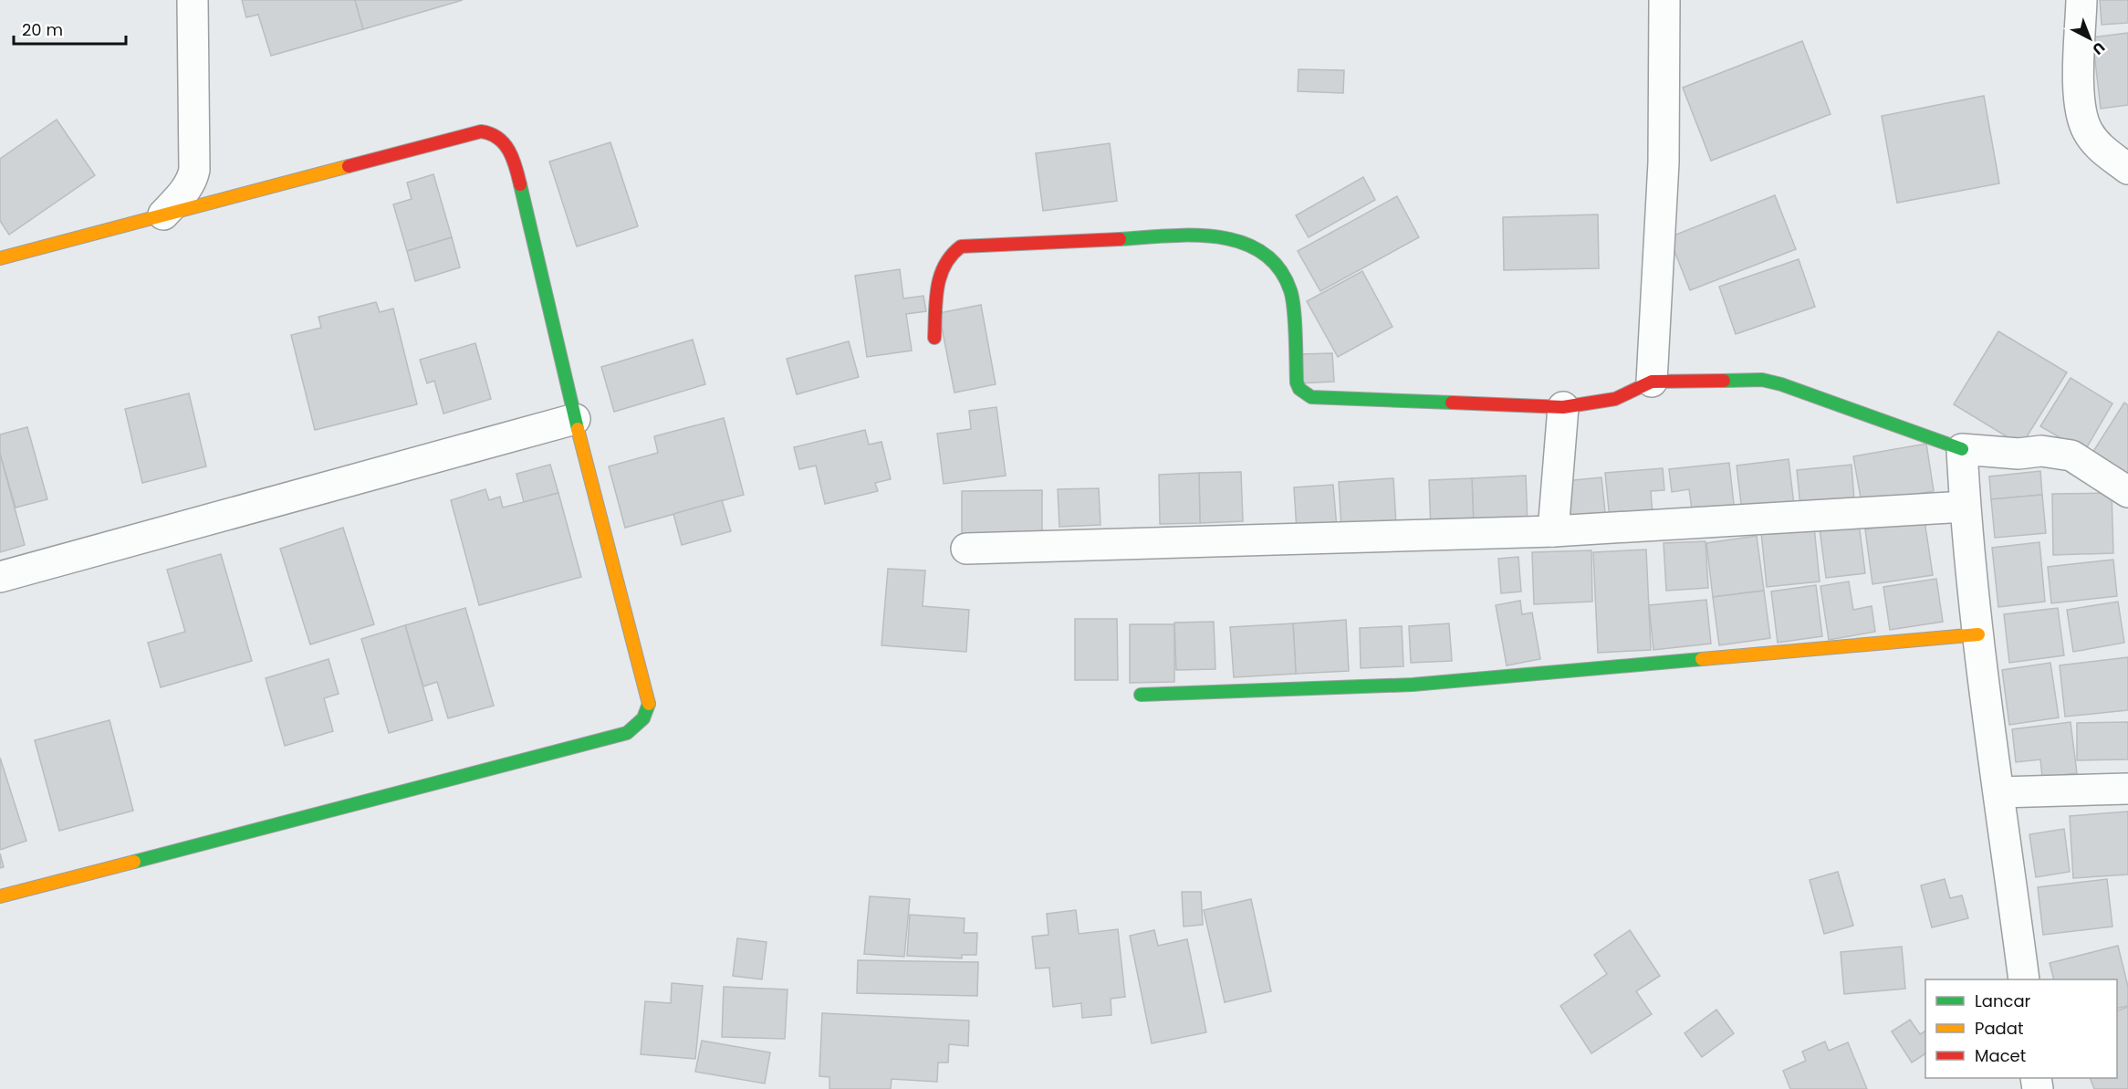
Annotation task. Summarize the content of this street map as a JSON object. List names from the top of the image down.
{
  "legend": ["Lancar", "Padat", "Macet"],
  "scale_bar": "20 m",
  "north": "bottom right"
}
